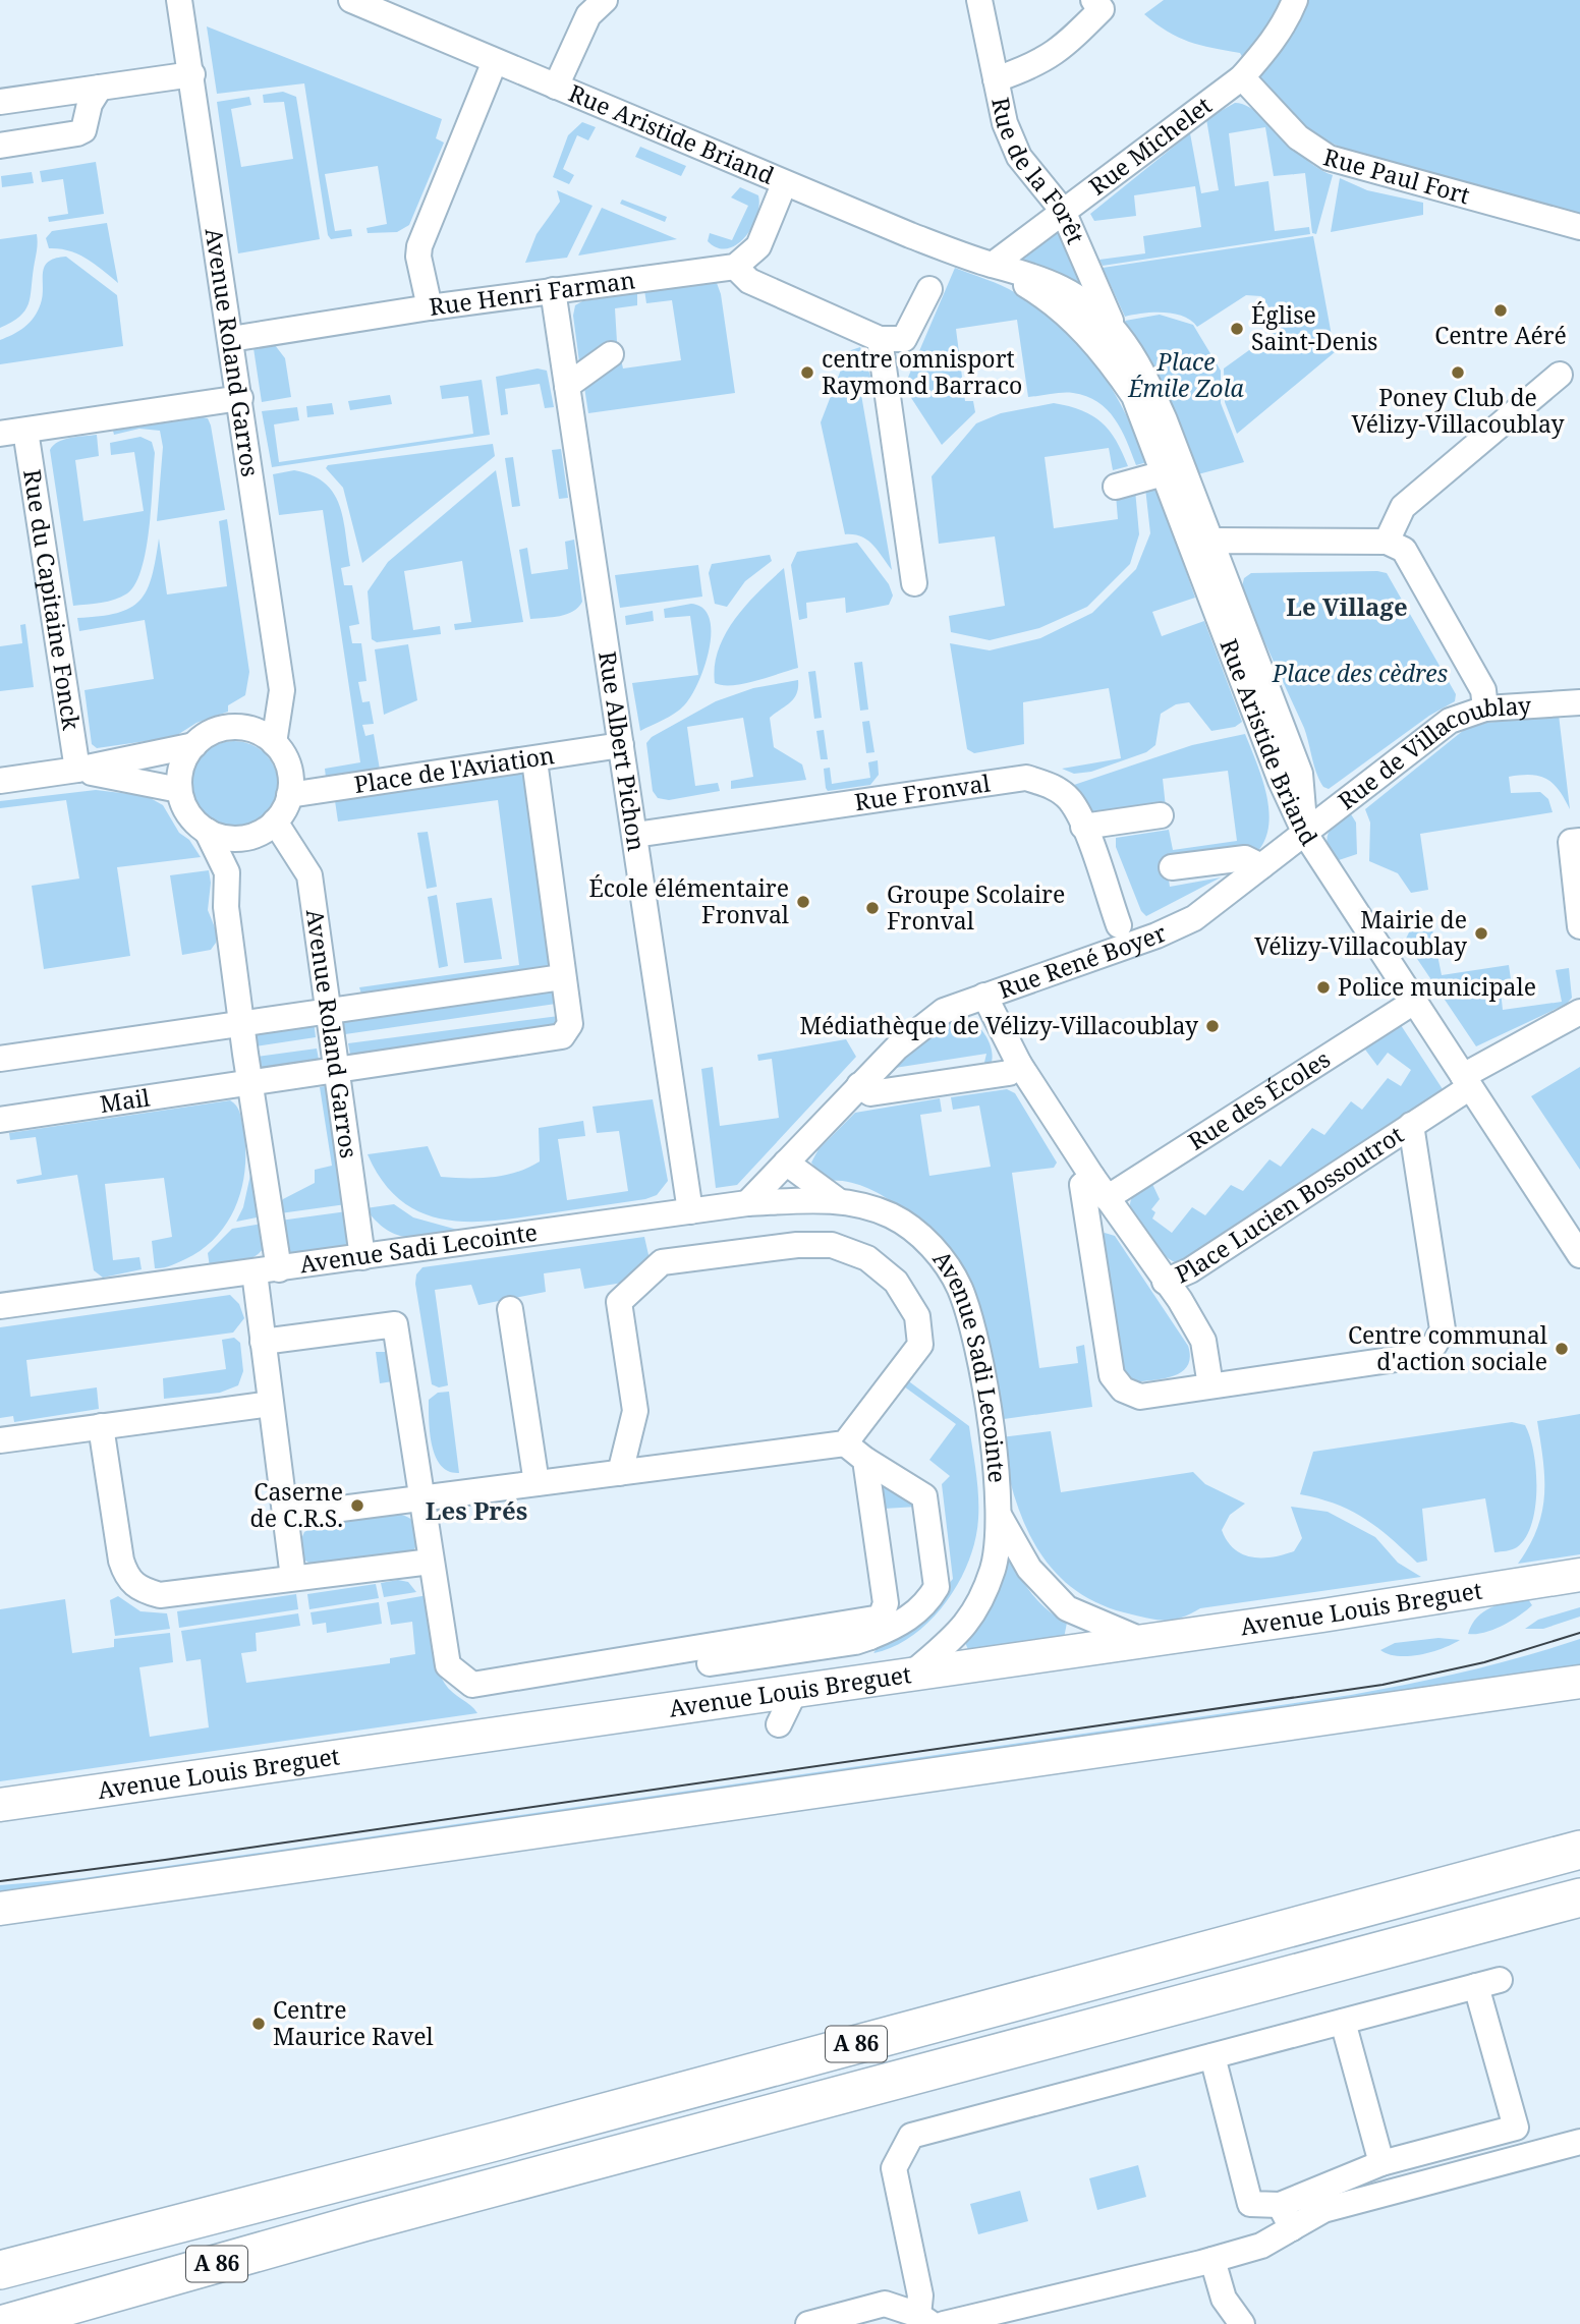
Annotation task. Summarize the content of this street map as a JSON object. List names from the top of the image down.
{
  "streets": {
    "highway": ["A 86"],
    "main road": ["Avenue Louis Breguet"],
    "street": [
      "Rue Aristide Briand",
      "Rue Michelet",
      "Rue de la Forêt",
      "Rue Paul Fort",
      "Rue Henri Farman",
      "Avenue Roland Garros",
      "Rue du Capitaine Fonck",
      "Rue Albert Pichon",
      "Rue de Villacoublay",
      "Place de l'Aviation",
      "Rue Fronval",
      "Rue René Boyer",
      "Rue des Écoles",
      "Mail",
      "Place Lucien Bossoutrot",
      "Avenue Sadi Lecointe"
    ]
  },
  "crossings": [
    ["Rue Aristide Briand", "Rue Michelet"],
    ["Rue Aristide Briand", "Rue de la Forêt"],
    ["Rue Aristide Briand", "Rue de Villacoublay"],
    ["Rue Aristide Briand", "Rue René Boyer"],
    ["Rue Michelet", "Rue de la Forêt"],
    ["Rue Michelet", "Rue Paul Fort"],
    ["Rue Henri Farman", "Avenue Roland Garros"],
    ["Rue Henri Farman", "Rue Albert Pichon"],
    ["Avenue Roland Garros", "Place de l'Aviation"],
    ["Avenue Roland Garros", "Mail"],
    ["Avenue Roland Garros", "Avenue Sadi Lecointe"],
    ["Rue Albert Pichon", "Place de l'Aviation"],
    ["Rue Albert Pichon", "Rue Fronval"],
    ["Rue Albert Pichon", "Avenue Sadi Lecointe"],
    ["Rue de Villacoublay", "Rue René Boyer"],
    ["Place de l'Aviation", "Mail"],
    ["Rue René Boyer", "Place Lucien Bossoutrot"],
    ["Rue René Boyer", "Avenue Sadi Lecointe"],
    ["Rue des Écoles", "Place Lucien Bossoutrot"],
    ["Avenue Sadi Lecointe", "Avenue Louis Breguet"]
  ],
  "districts": ["Le Village", "Les Prés"],
  "parks": ["Place Émile Zola", "Place des cèdres"],
  "places": [
    "Centre Aéré",
    "Église Saint-Denis",
    "centre omnisport Raymond Barraco",
    "Poney Club de Vélizy-Villacoublay",
    "École élémentaire Fronval",
    "Groupe Scolaire Fronval",
    "Mairie de Vélizy-Villacoublay",
    "Police municipale",
    "Médiathèque de Vélizy-Villacoublay",
    "Centre communal d'action sociale",
    "Caserne de C.R.S.",
    "Centre Maurice Ravel"
  ]
}
